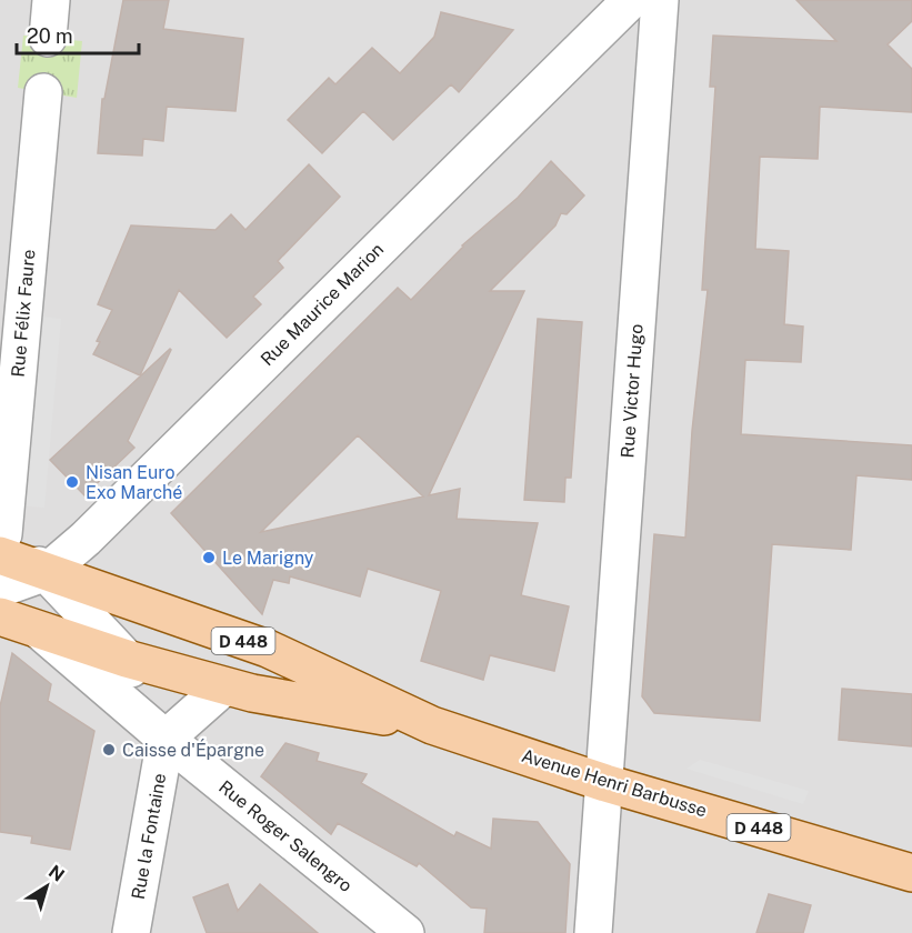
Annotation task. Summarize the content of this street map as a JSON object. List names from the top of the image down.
{
  "streets": {
    "main road": ["D 448", "Avenue Henri Barbusse"],
    "street": [
      "Rue Maurice Marion",
      "Rue Félix Faure",
      "Rue Victor Hugo",
      "Rue la Fontaine",
      "Rue Roger Salengro"
    ]
  },
  "crossings": [
    ["Rue Maurice Marion", "Avenue Henri Barbusse"],
    ["Rue Maurice Marion", "Rue Roger Salengro"],
    ["Rue Félix Faure", "Avenue Henri Barbusse"],
    ["Rue Victor Hugo", "Avenue Henri Barbusse"],
    ["Avenue Henri Barbusse", "Rue Roger Salengro"],
    ["Rue la Fontaine", "Rue Roger Salengro"]
  ],
  "places": ["Nisan Euro Exo Marché", "Le Marigny", "Caisse d'Épargne"],
  "scale_bar": "20 m",
  "north": "top right"
}
